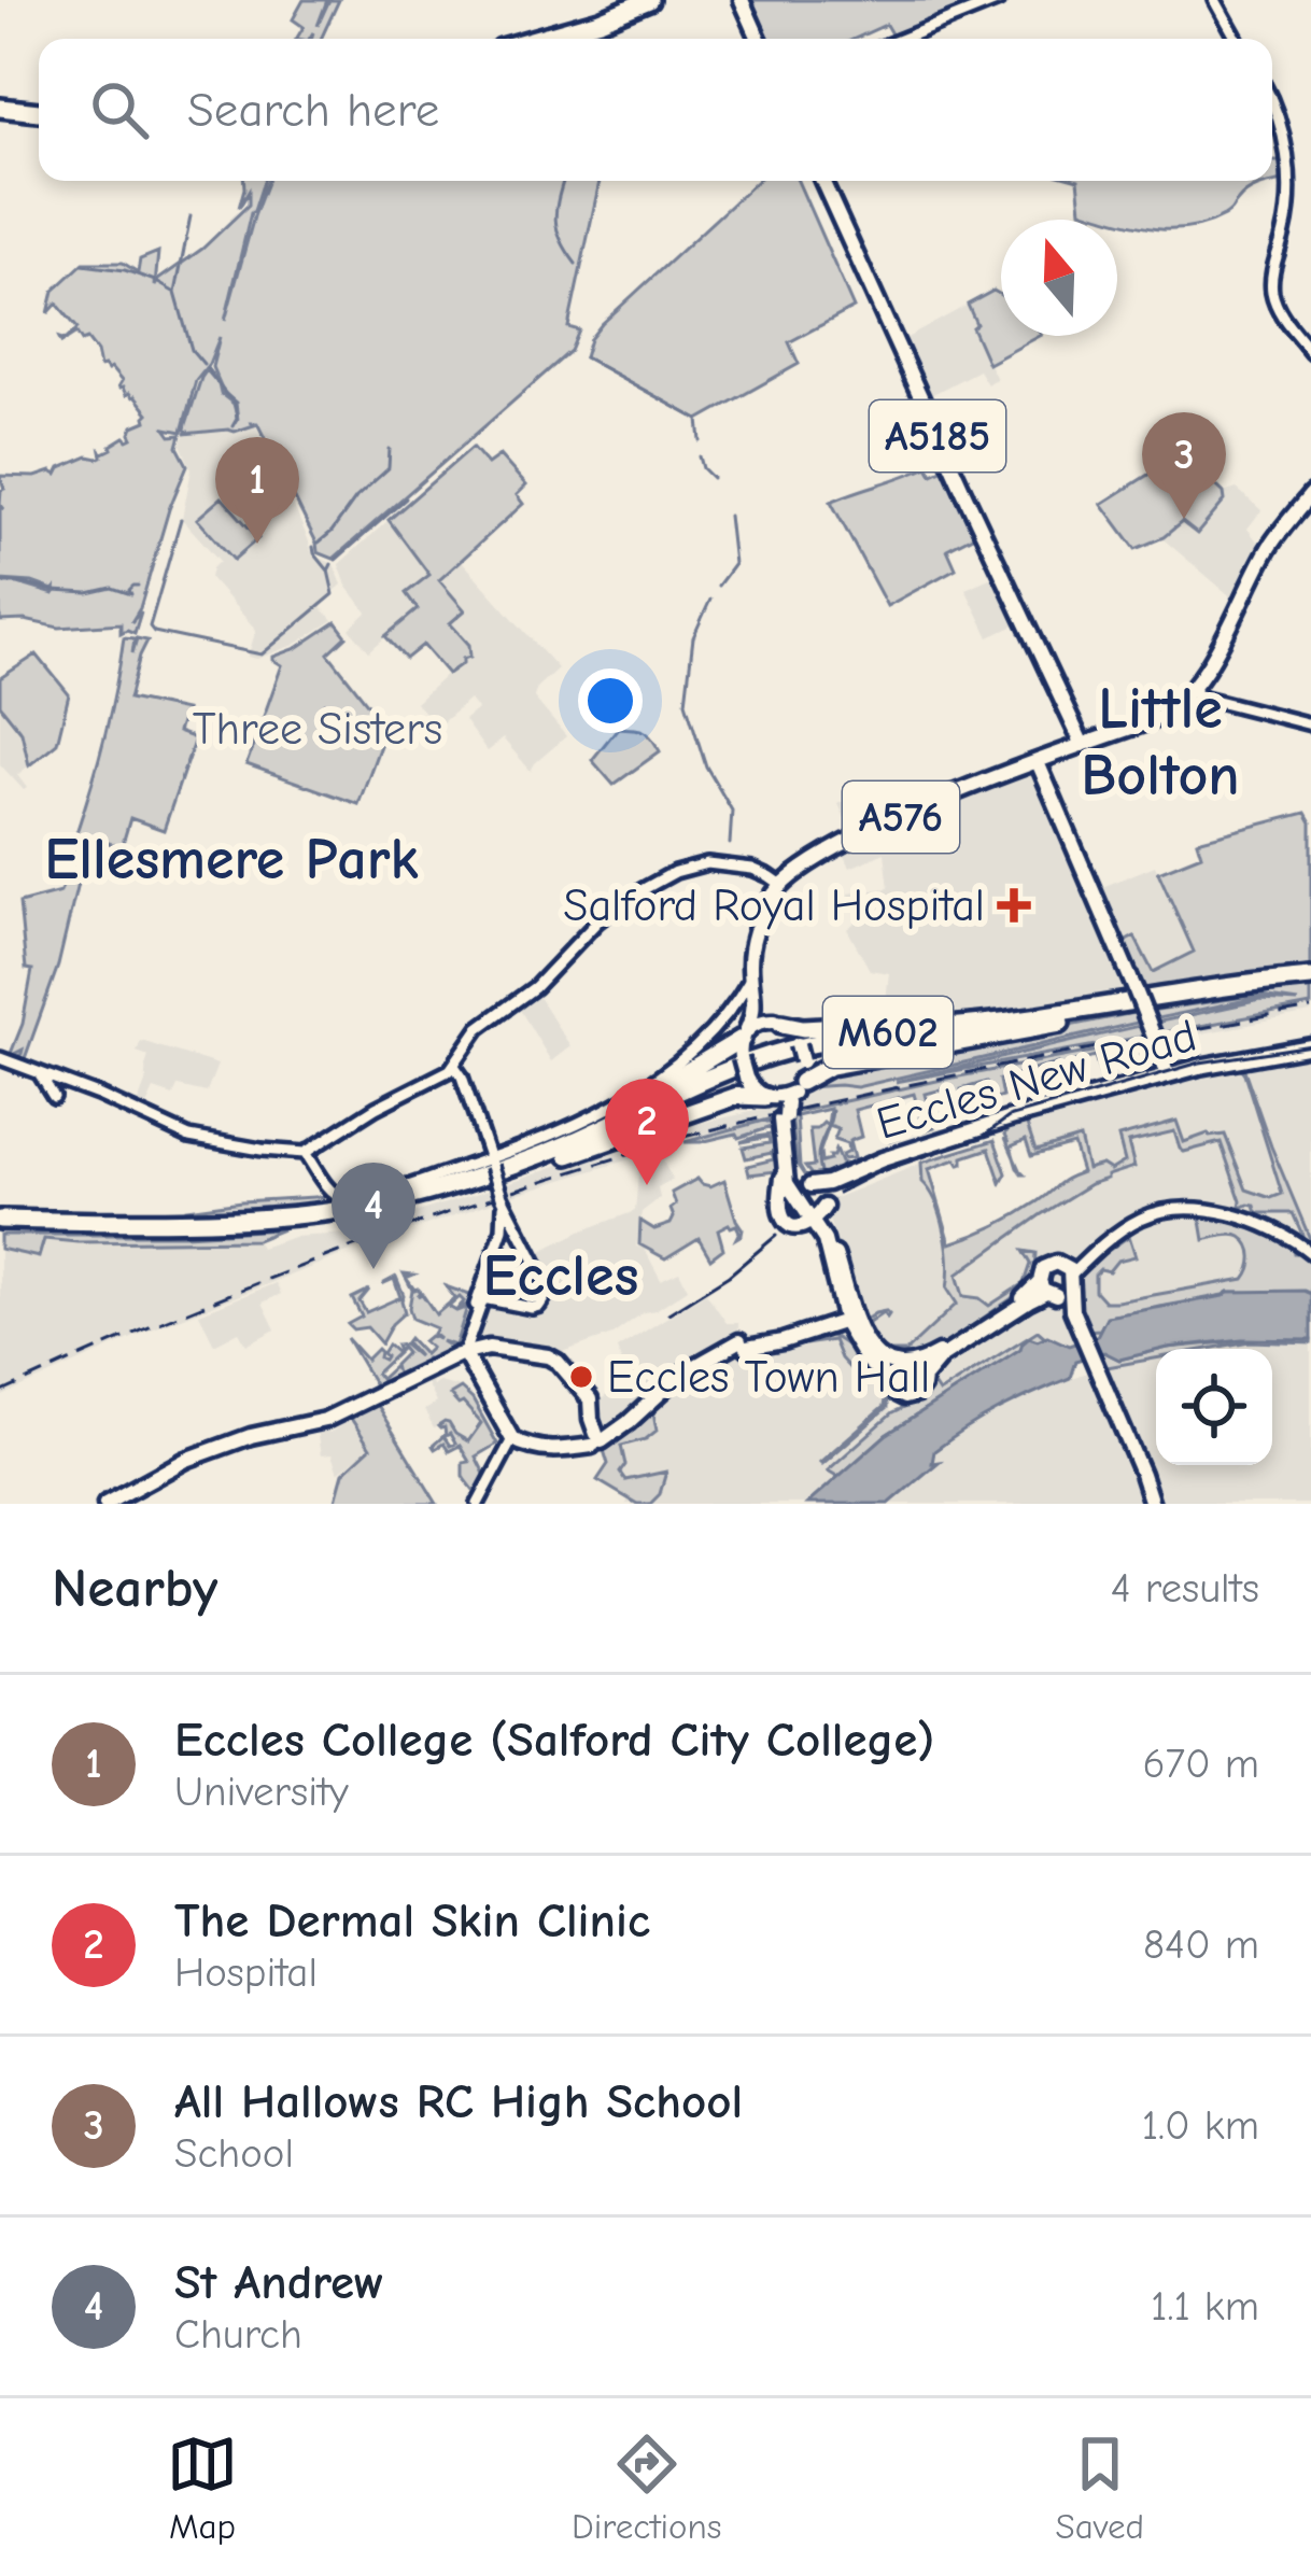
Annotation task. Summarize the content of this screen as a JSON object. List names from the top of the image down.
{
  "streets": {
    "highway": ["M602"],
    "main road": ["A5185", "A576", "Eccles New Road"]
  },
  "crossings": [
    ["A5185", "A576"],
    ["A576", "M602"]
  ],
  "districts": ["Little Bolton", "Ellesmere Park", "Eccles"],
  "parks": ["Three Sisters"],
  "places": {
    "health": ["Salford Royal Hospital"],
    "other": ["Eccles Town Hall"]
  },
  "north": "top",
  "page": {
    "search": "Search here",
    "pins": [
      "3",
      "1",
      "2",
      "4"
    ],
    "heading": ["Nearby", "4 results"],
    "list": [
      {
        "mark": "1",
        "name": "Eccles College (Salford City College)",
        "note": "University",
        "value": "670 m"
      },
      {
        "mark": "2",
        "name": "The Dermal Skin Clinic",
        "note": "Hospital",
        "value": "840 m"
      },
      {
        "mark": "3",
        "name": "All Hallows RC High School",
        "note": "School",
        "value": "1.0 km"
      },
      {
        "mark": "4",
        "name": "St Andrew",
        "note": "Church",
        "value": "1.1 km"
      }
    ],
    "nav": ["Map", "Directions", "Saved"]
  }
}
